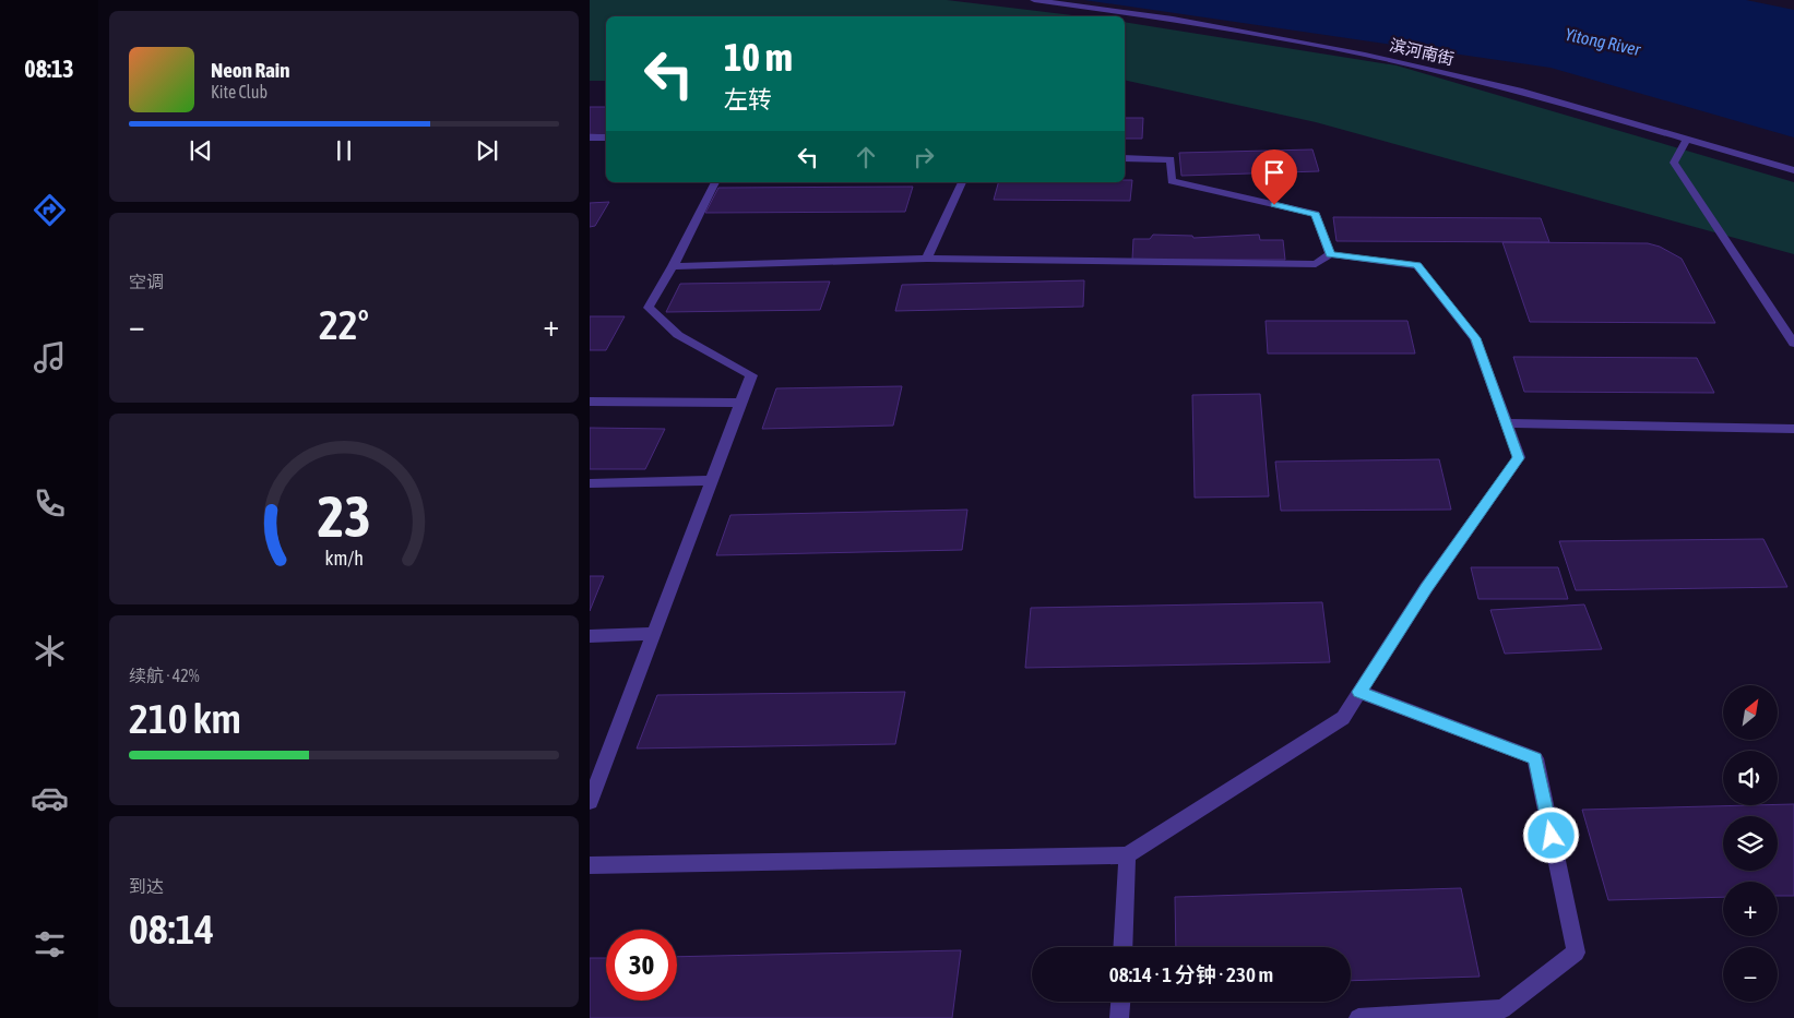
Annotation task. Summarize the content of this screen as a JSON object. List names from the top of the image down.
{
  "streets": {
    "street": ["滨河南街"]
  },
  "water": ["Yitong River"],
  "north": "top right",
  "page": {
    "tabs": "08:13",
    "turn": ["10 m", "左转"],
    "song": ["Neon Rain", "Kite Club"],
    "tile": [
      "空调",
      ["续航 · 42%", "210 km"],
      ["到达", "08:14"]
    ],
    "heat": ["−", "22°", "+"],
    "map_buttons": ["+", "−"],
    "limit": "30",
    "trip": "08:14 · 1 分钟 · 230 m",
    "gauge": ["23", "km/h"]
  }
}
